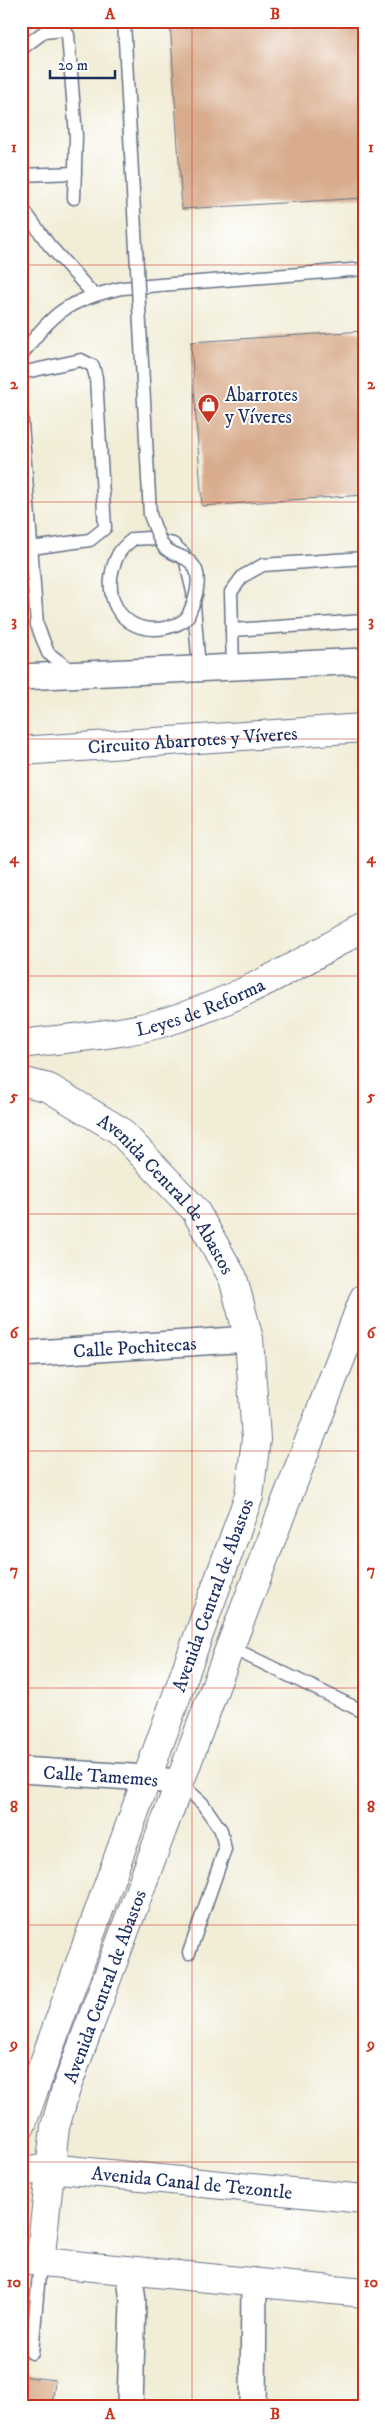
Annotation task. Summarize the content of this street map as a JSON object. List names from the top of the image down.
{
  "streets": {
    "street": [
      "Circuito Abarrotes y Víveres",
      "Leyes de Reforma",
      "Avenida Central de Abastos",
      "Calle Pochitecas",
      "Calle Tamemes",
      "Avenida Canal de Tezontle"
    ]
  },
  "crossings": [
    ["Avenida Central de Abastos", "Calle Pochitecas"],
    ["Avenida Central de Abastos", "Calle Tamemes"],
    ["Avenida Central de Abastos", "Avenida Canal de Tezontle"]
  ],
  "places": {
    "shop": ["Abarrotes y Víveres"]
  },
  "scale_bar": "20 m",
  "grid": {
    "columns": ["A", "B"],
    "rows": [
      "1",
      "2",
      "3",
      "4",
      "5",
      "6",
      "7",
      "8",
      "9",
      "10"
    ]
  }
}
